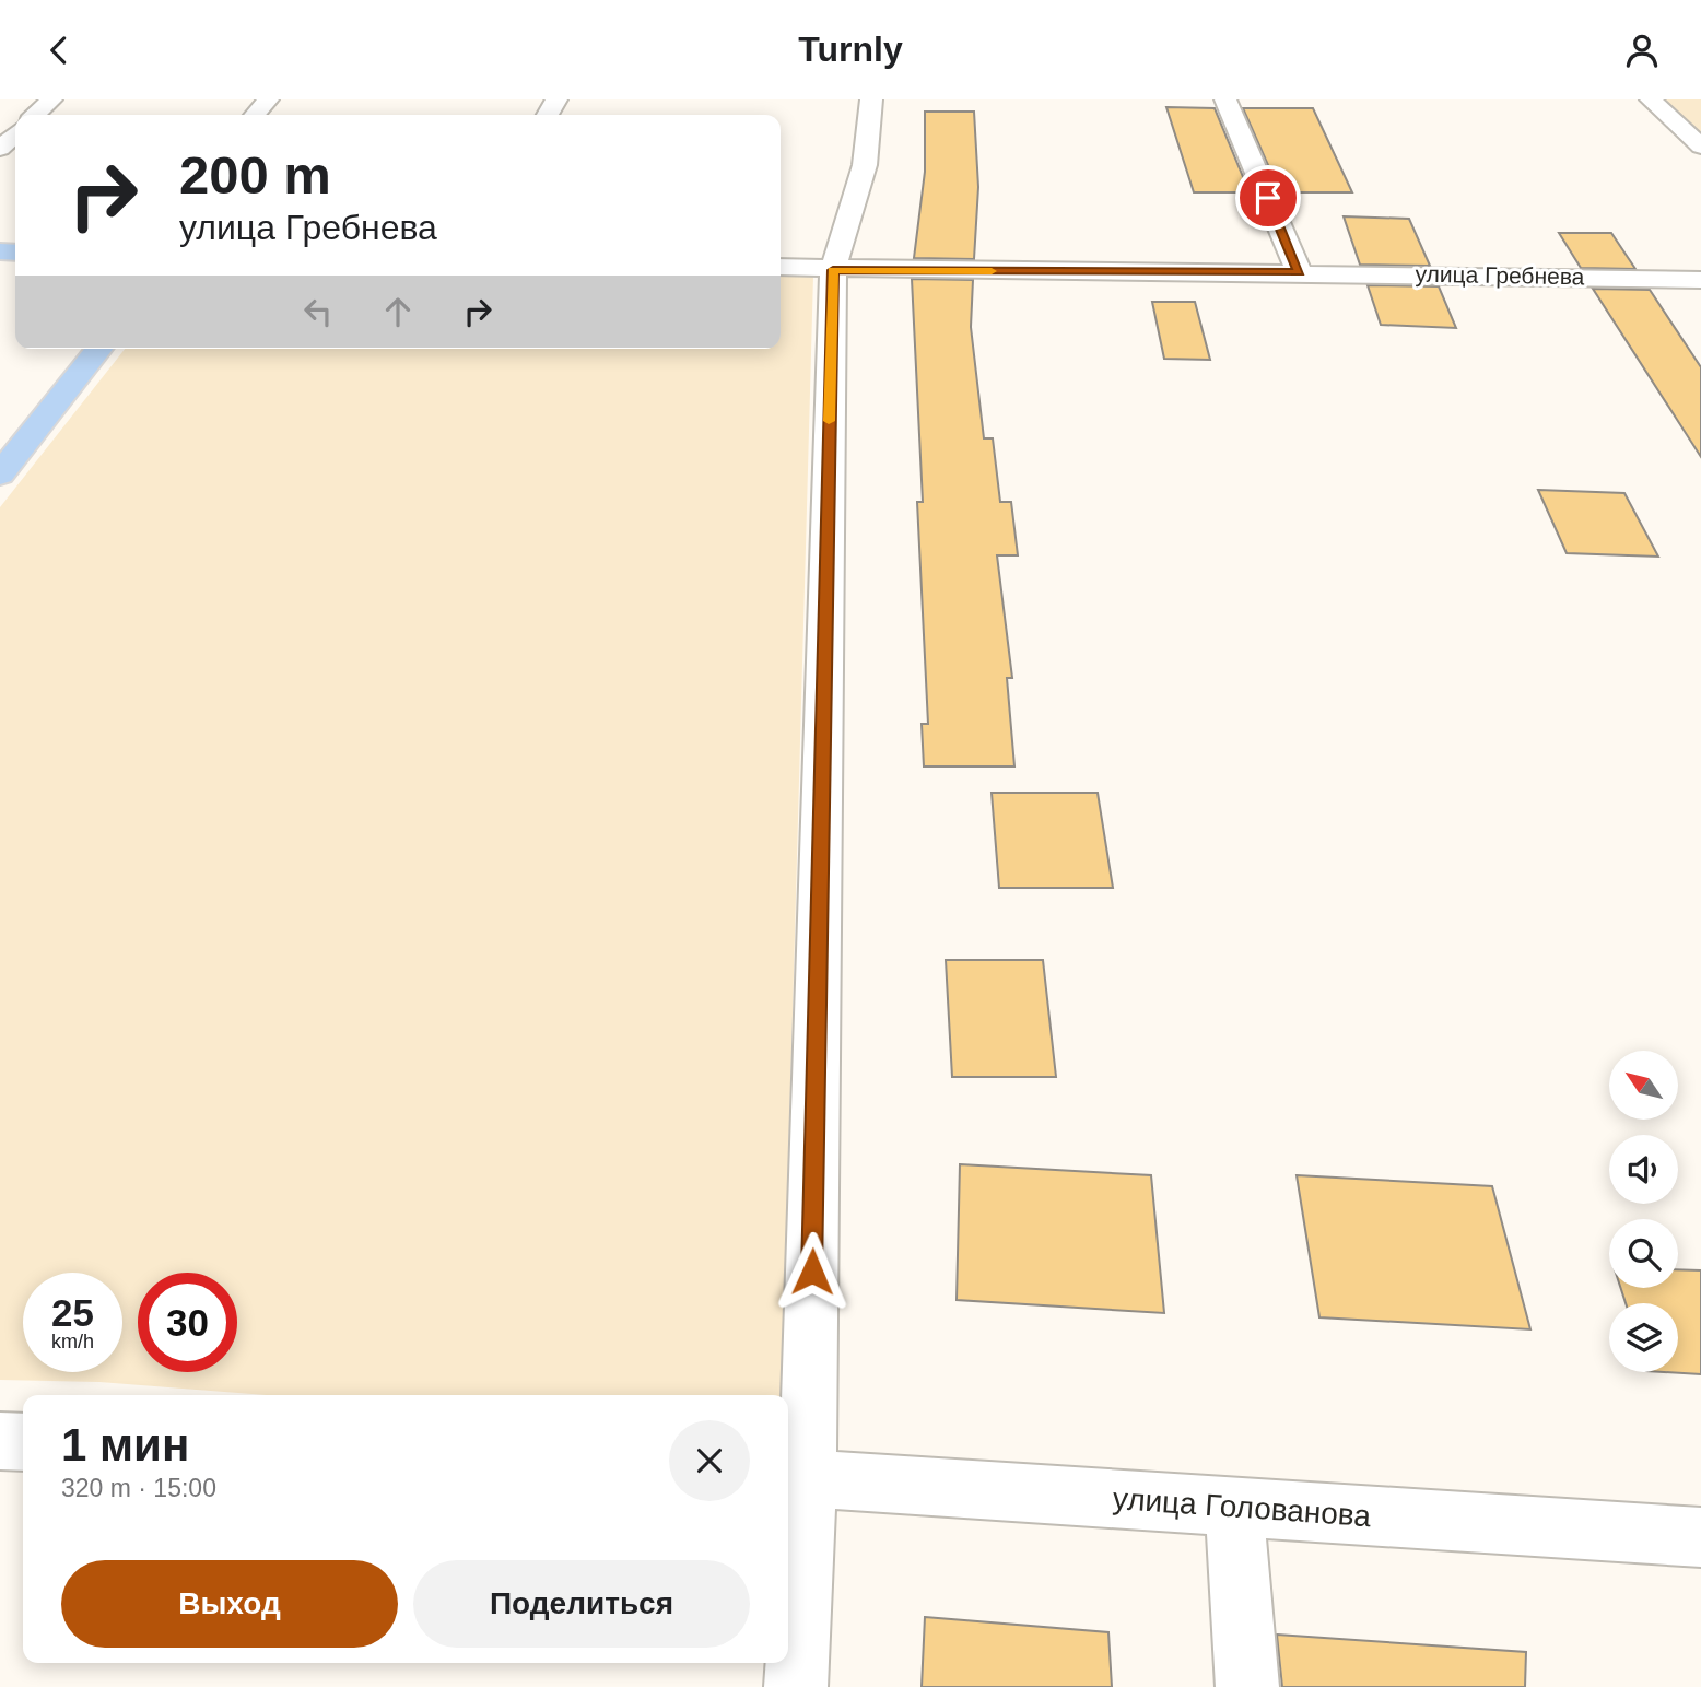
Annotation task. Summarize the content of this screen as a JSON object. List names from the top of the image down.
{
  "streets": {
    "street": ["улица Гребнева", "улица Голованова"]
  },
  "north": "top left",
  "page": {
    "header": "Turnly",
    "turn": ["200 m", "улица Гребнева"],
    "speed": "25 km/h",
    "limit": "30",
    "heading": ["1 мин", "320 m · 15:00"],
    "buttons": ["Выход", "Поделиться"]
  }
}
